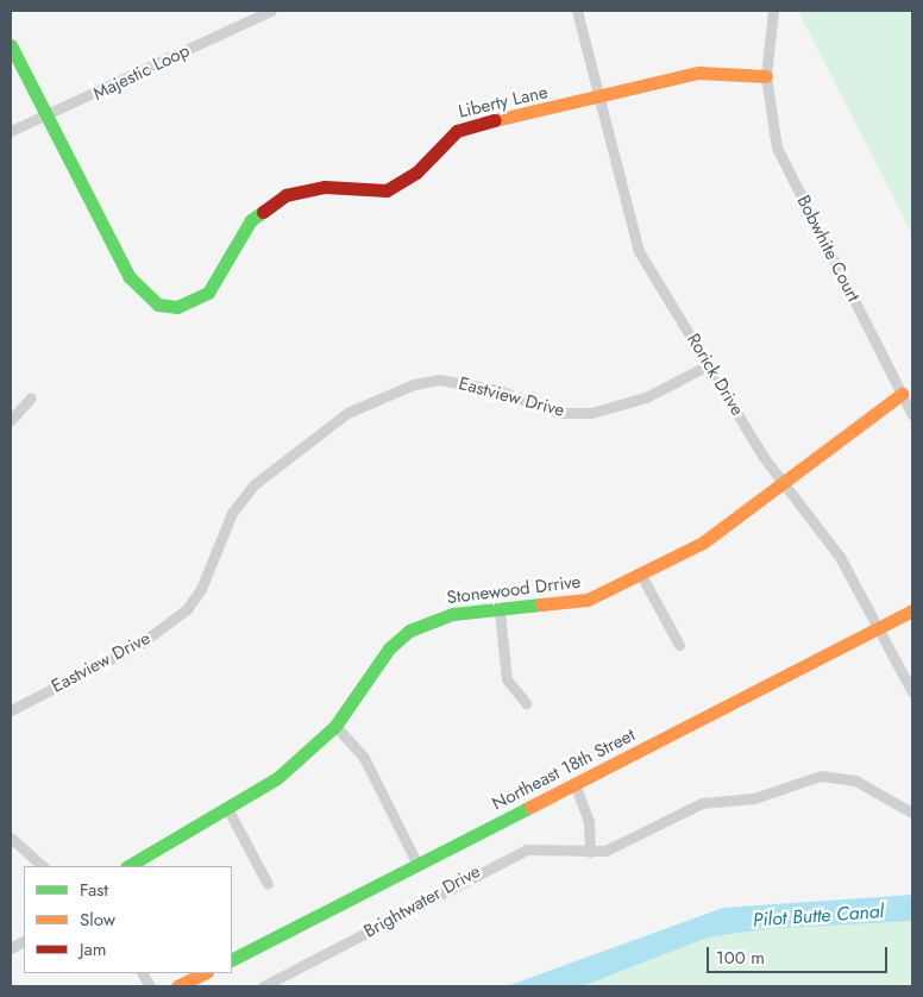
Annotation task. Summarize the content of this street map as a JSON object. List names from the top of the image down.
{
  "streets": {
    "street": [
      "Majestic Loop",
      "Liberty Lane",
      "Bobwhite Court",
      "Rorick Drive",
      "Eastview Drive",
      "Stonewood Drrive",
      "Northeast 18th Street",
      "Brightwater Drive"
    ]
  },
  "crossings": [
    ["Majestic Loop", "Liberty Lane"],
    ["Liberty Lane", "Bobwhite Court"],
    ["Liberty Lane", "Rorick Drive"],
    ["Bobwhite Court", "Stonewood Drrive"],
    ["Rorick Drive", "Eastview Drive"],
    ["Rorick Drive", "Stonewood Drrive"],
    ["Rorick Drive", "Northeast 18th Street"]
  ],
  "water": ["Pilot Butte Canal"],
  "legend": ["Fast", "Slow", "Jam"],
  "scale_bar": "100 m"
}
